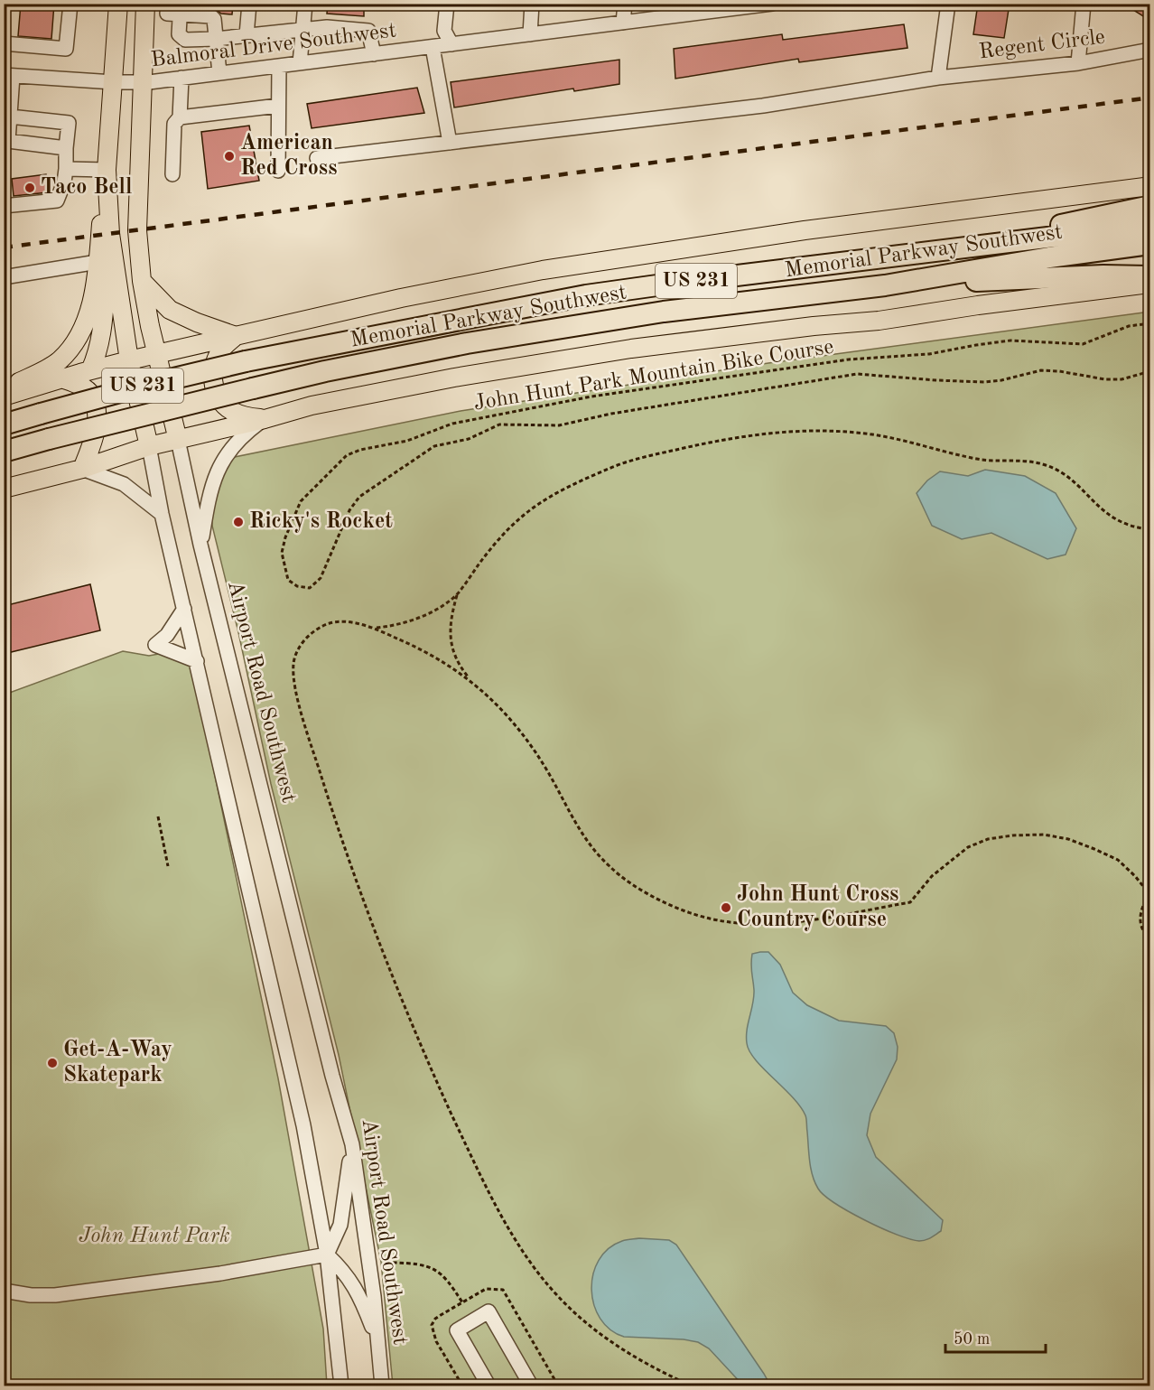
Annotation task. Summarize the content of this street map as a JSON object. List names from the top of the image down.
{
  "streets": {
    "highway": ["Memorial Parkway Southwest", "US 231"],
    "main road": ["Airport Road Southwest"],
    "street": ["Regent Circle", "Balmoral Drive Southwest"],
    "path": ["John Hunt Park Mountain Bike Course"]
  },
  "crossings": [
    ["Balmoral Drive Southwest", "Airport Road Southwest"]
  ],
  "parks": ["John Hunt Park"],
  "places": [
    "American Red Cross",
    "Taco Bell",
    "Ricky's Rocket",
    "John Hunt Cross Country Course",
    "Get-A-Way Skatepark"
  ],
  "scale_bar": "50 m"
}
